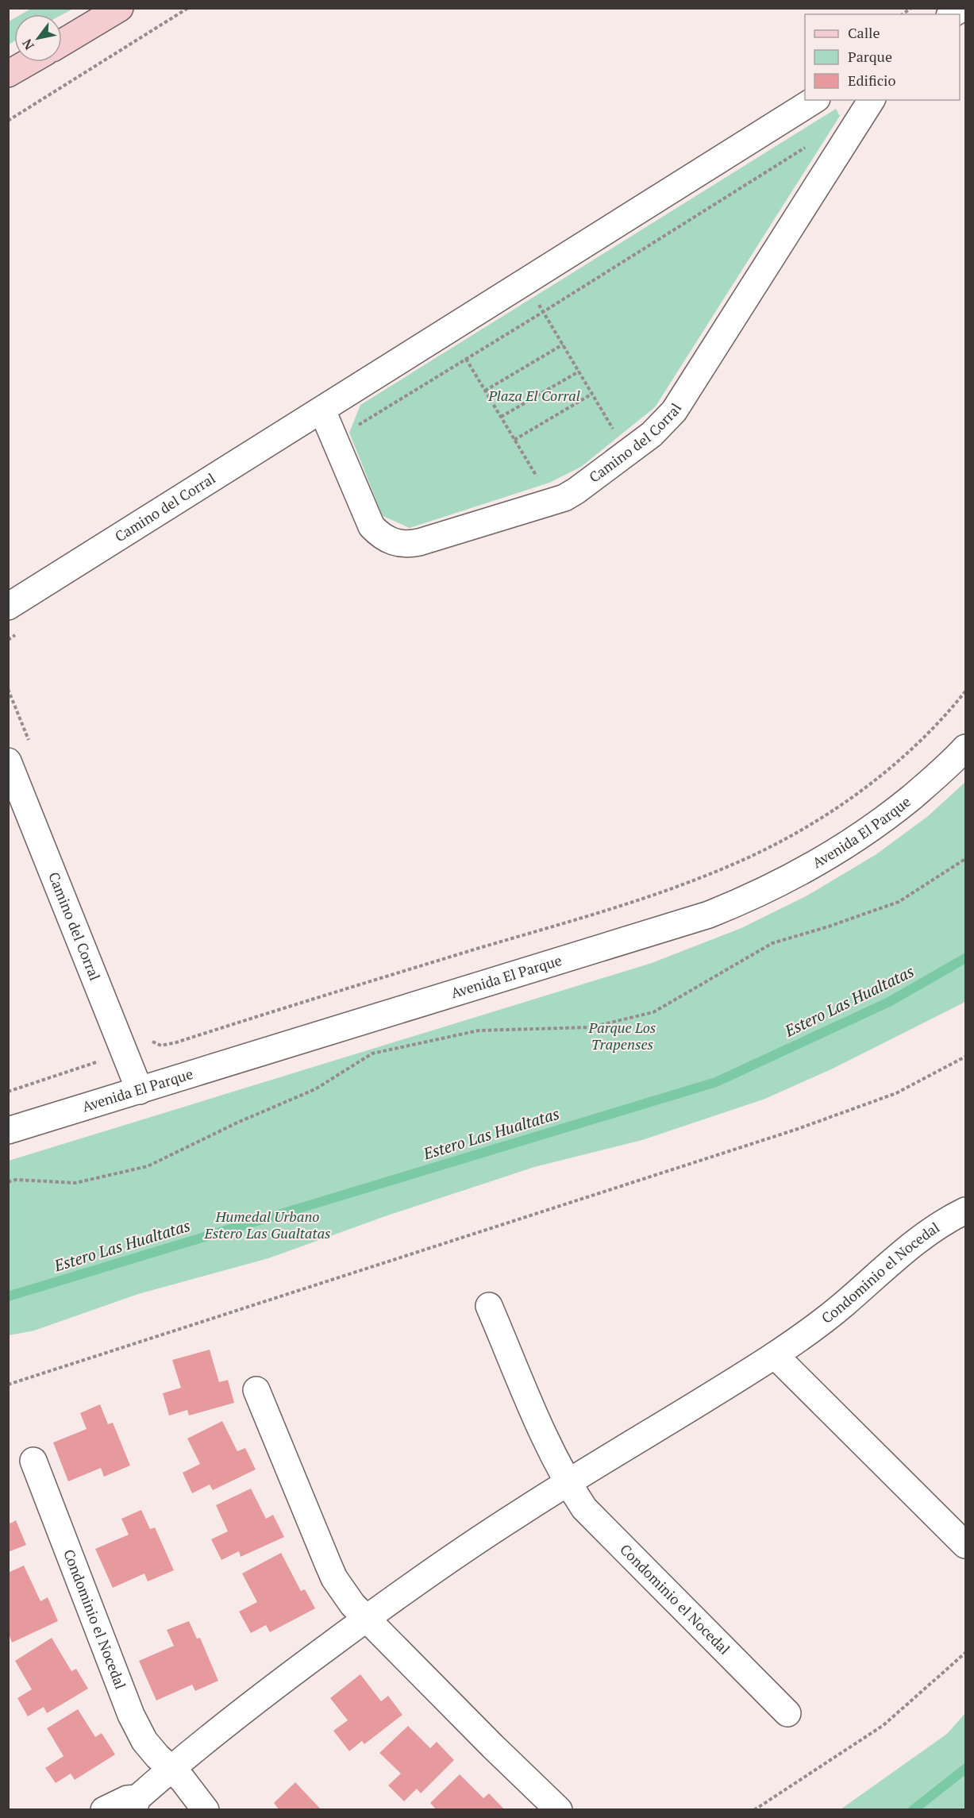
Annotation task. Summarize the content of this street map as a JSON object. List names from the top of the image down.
{
  "streets": {
    "street": ["Camino del Corral", "Avenida El Parque", "Condominio el Nocedal"]
  },
  "crossings": [
    ["Camino del Corral", "Avenida El Parque"]
  ],
  "water": ["Estero Las Hualtatas"],
  "parks": ["Plaza El Corral", "Parque Los Trapenses", "Humedal Urbano Estero Las Gualtatas"],
  "legend": ["Calle", "Parque", "Edificio"],
  "north": "bottom left"
}
